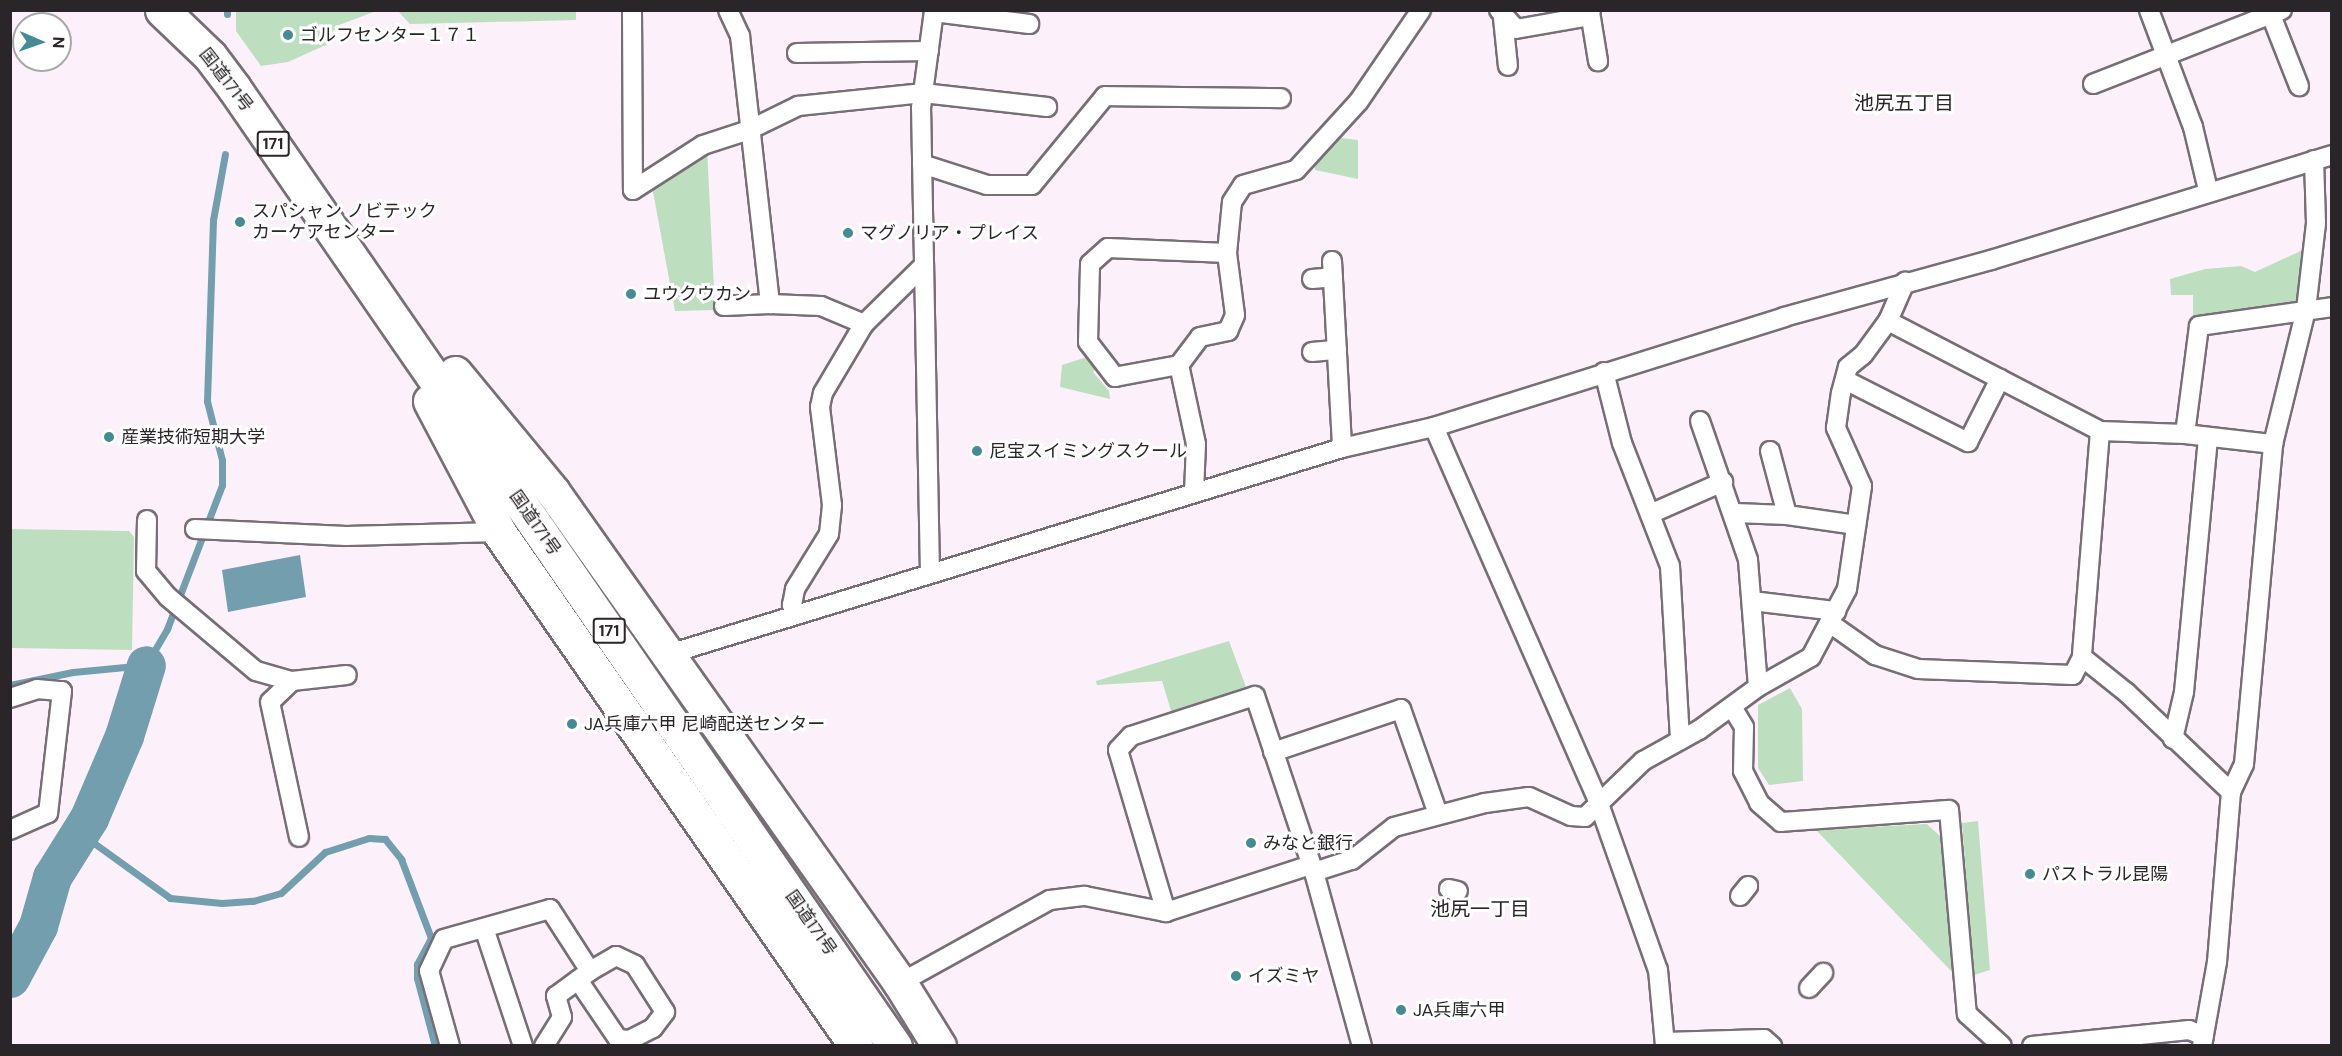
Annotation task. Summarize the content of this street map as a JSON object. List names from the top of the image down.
{
  "streets": {
    "highway": ["国道171号", "171"]
  },
  "districts": ["池尻五丁目", "池尻一丁目"],
  "places": [
    "ゴルフセンター１７１",
    "スパシャン ノビテック カーケアセンター",
    "マグノリア・プレイス",
    "ユウクウカン",
    "産業技術短期大学",
    "尼宝スイミングスクール",
    "JA兵庫六甲 尼崎配送センター",
    "みなと銀行",
    "パストラル昆陽",
    "イズミヤ",
    "JA兵庫六甲"
  ],
  "north": "right"
}
